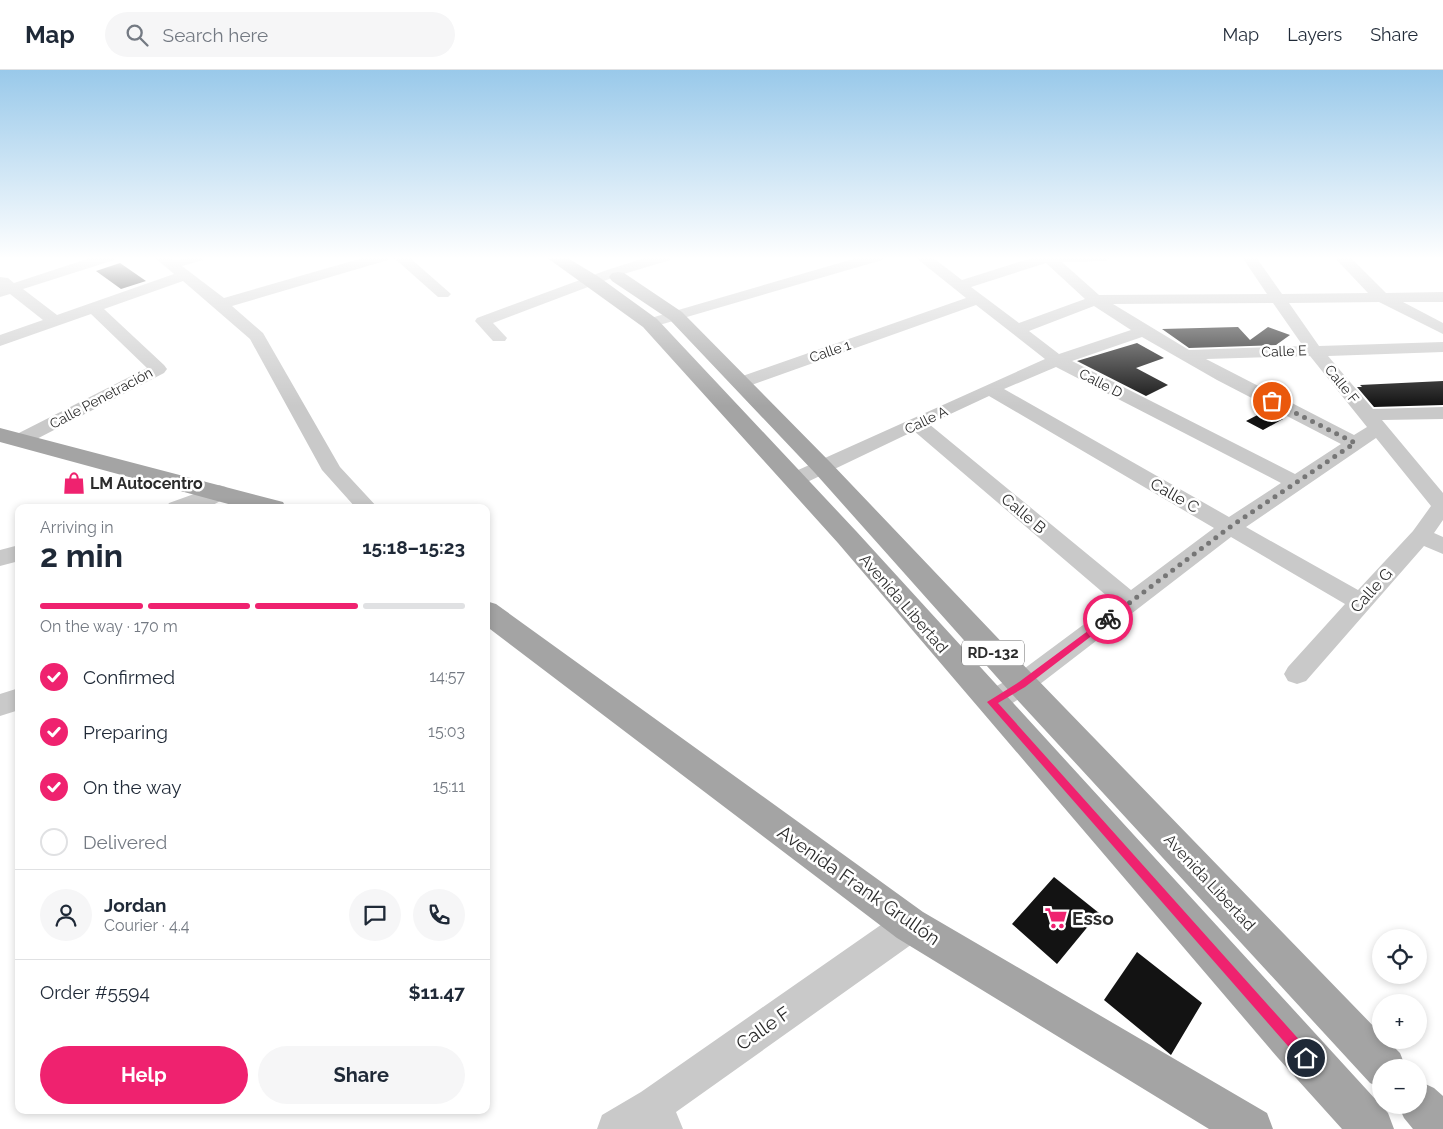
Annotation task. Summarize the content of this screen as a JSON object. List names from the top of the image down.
{
  "streets": {
    "main road": ["Avenida Libertad", "RD-132", "Avenida Frank Grullón"],
    "street": [
      "Calle 1",
      "Calle E",
      "Calle D",
      "Calle F",
      "Calle Penetración",
      "Calle A",
      "Calle C",
      "Calle B",
      "Calle G"
    ]
  },
  "crossings": [
    ["Calle 1", "Avenida Libertad"],
    ["Calle E", "Calle F"],
    ["Calle D", "Calle A"],
    ["Calle F", "Calle G"],
    ["Calle F", "Avenida Frank Grullón"],
    ["Calle A", "Calle C"],
    ["Calle A", "Calle B"],
    ["Calle A", "Avenida Libertad"],
    ["Calle C", "Calle G"]
  ],
  "places": {
    "shop": ["LM Autocentro"],
    "supermarket": ["Esso"]
  },
  "page": {
    "header": "Map",
    "search": "Search here",
    "nav": ["Map", "Layers", "Share"],
    "heading": ["2 min", "Arriving in", "15:18–15:23"],
    "panel": [
      "Jordan",
      "Courier · 4.4",
      "Order #5594",
      "$11.47"
    ],
    "bar": "On the way · 170 m",
    "list": [
      ["Confirmed", "14:57"],
      ["Preparing", "15:03"],
      ["On the way", "15:11"],
      "Delivered"
    ],
    "map_buttons": ["+", "−"],
    "buttons": ["Help", "Share"]
  }
}
